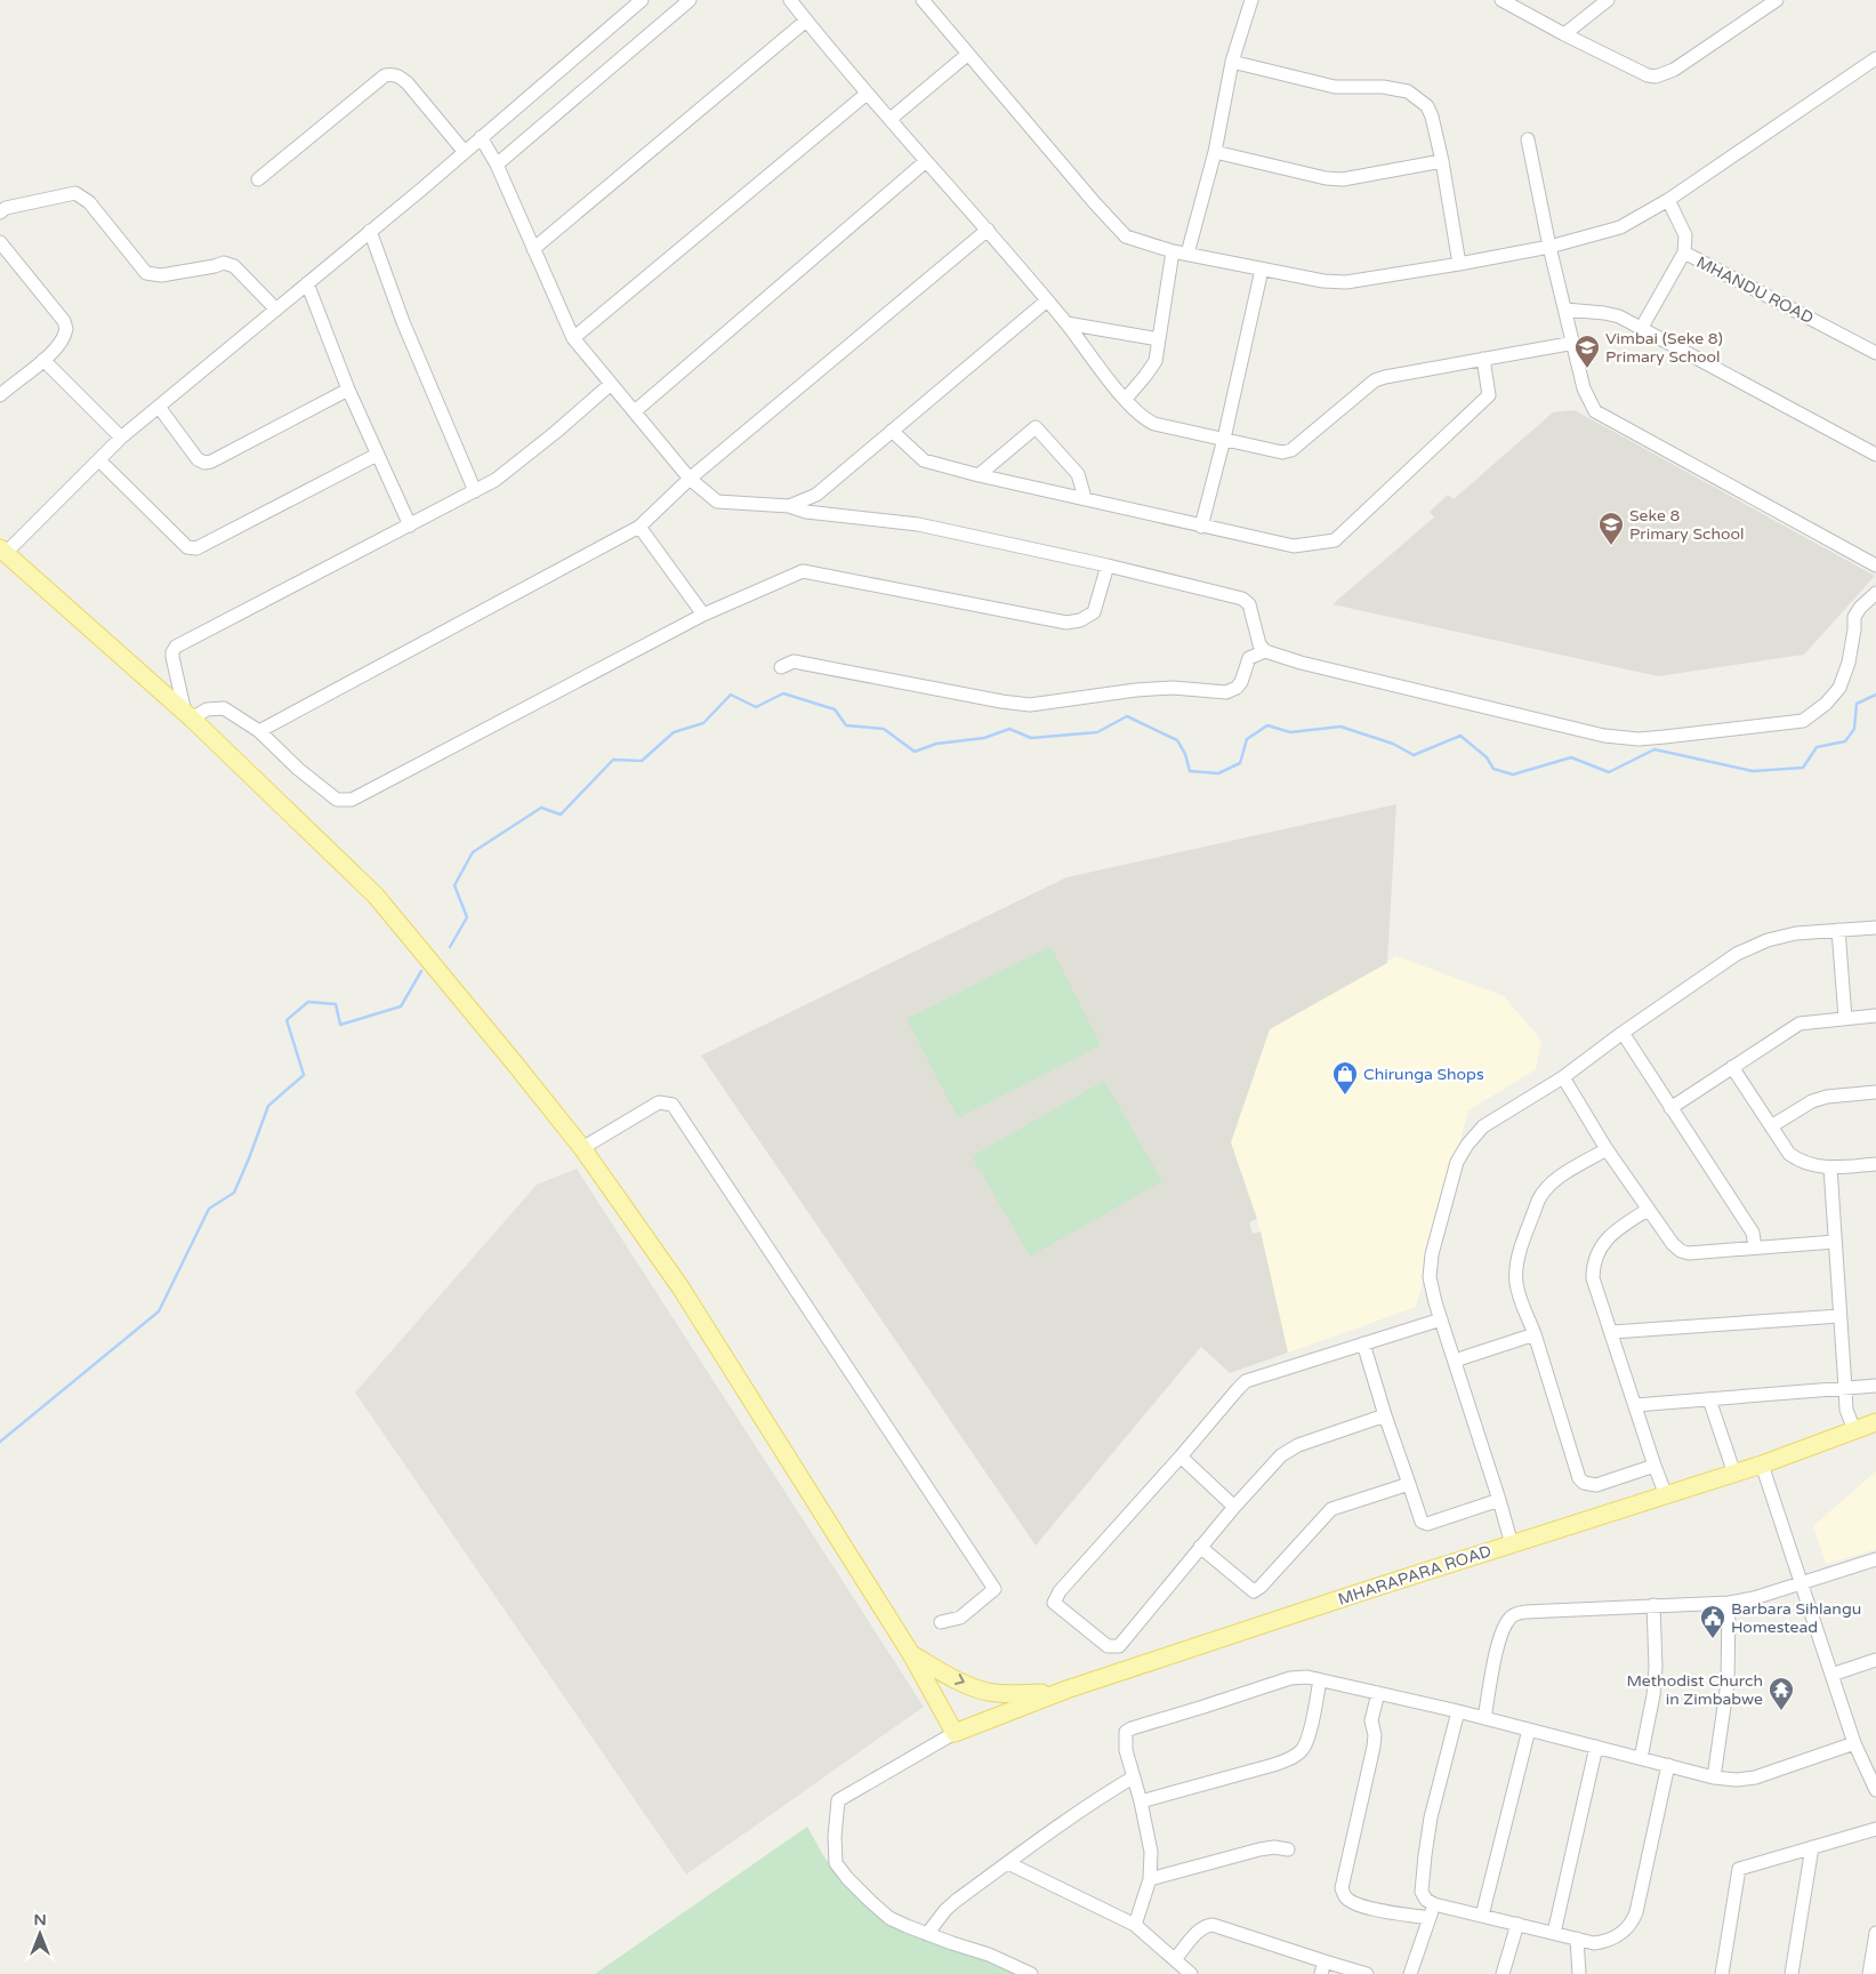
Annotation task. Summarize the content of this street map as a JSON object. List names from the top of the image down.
{
  "streets": {
    "main road": ["MHARAPARA ROAD"],
    "street": ["MHANDU ROAD"]
  },
  "places": {
    "school or university": ["Vimbai (Seke 8) Primary School", "Seke 8 Primary School"],
    "shop": ["Chirunga Shops"],
    "public building": ["Barbara Sihlangu Homestead"],
    "temple": ["Methodist Church in Zimbabwe"]
  },
  "north": "top"
}
